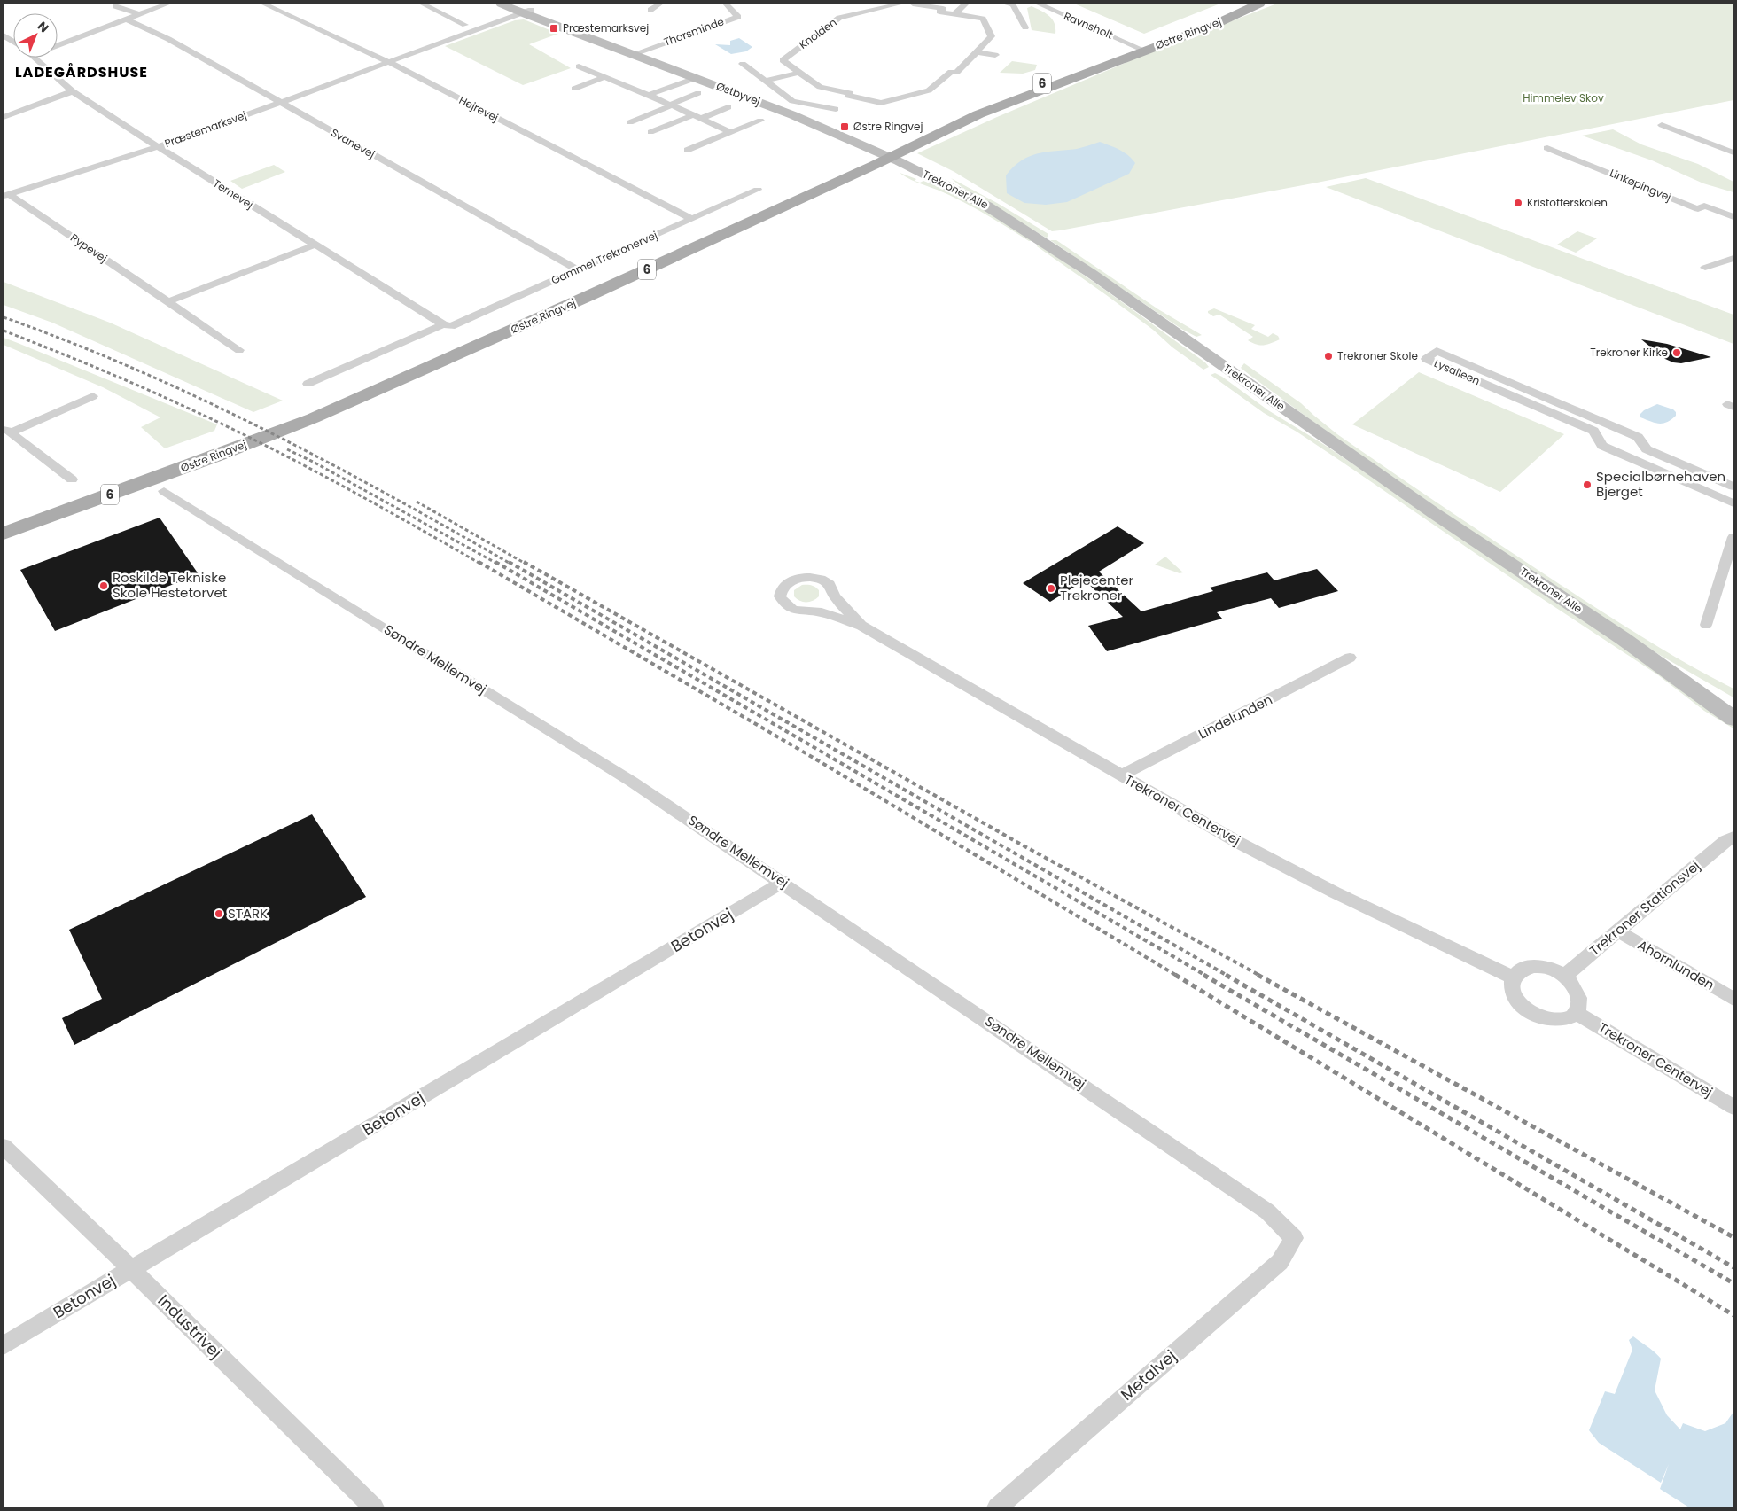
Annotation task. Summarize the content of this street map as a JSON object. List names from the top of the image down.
{
  "streets": {
    "main road": ["Østre Ringvej", "6"],
    "street": [
      "Ravnsholt",
      "Thorsminde",
      "Knolden",
      "Østbyvej",
      "Hejrevej",
      "Præstemarksvej",
      "Svanevej",
      "Linkøpingvej",
      "Trekroner Alle",
      "Ternevej",
      "Rypevej",
      "Gammel Trekronervej",
      "Lysalleen",
      "Søndre Mellemvej",
      "Lindelunden",
      "Trekroner Centervej",
      "Trekroner Stationsvej",
      "Betonvej",
      "Ahornlunden",
      "Industrivej",
      "Metalvej"
    ]
  },
  "crossings": [
    ["Ravnsholt", "Østre Ringvej"],
    ["Thorsminde", "Østbyvej"],
    ["Østre Ringvej", "Østbyvej"],
    ["Østre Ringvej", "Trekroner Alle"],
    ["Østbyvej", "Præstemarksvej"],
    ["Østbyvej", "Trekroner Alle"],
    ["Hejrevej", "Præstemarksvej"],
    ["Hejrevej", "Gammel Trekronervej"],
    ["Præstemarksvej", "Svanevej"],
    ["Præstemarksvej", "Ternevej"],
    ["Præstemarksvej", "Rypevej"],
    ["Svanevej", "Gammel Trekronervej"],
    ["Ternevej", "Gammel Trekronervej"],
    ["Søndre Mellemvej", "Betonvej"],
    ["Søndre Mellemvej", "Metalvej"],
    ["Lindelunden", "Trekroner Centervej"],
    ["Trekroner Centervej", "Trekroner Stationsvej"],
    ["Trekroner Stationsvej", "Ahornlunden"],
    ["Betonvej", "Industrivej"]
  ],
  "districts": ["LADEGÅRDSHUSE"],
  "parks": ["Himmelev Skov"],
  "places": {
    "transit": ["Præstemarksvej", "Østre Ringvej"],
    "other": [
      "Kristofferskolen",
      "Trekroner Kirke",
      "Trekroner Skole",
      "Specialbørnehaven Bjerget",
      "Roskilde Tekniske Skole Hestetorvet",
      "Plejecenter Trekroner",
      "STARK"
    ]
  },
  "north": "top right"
}
